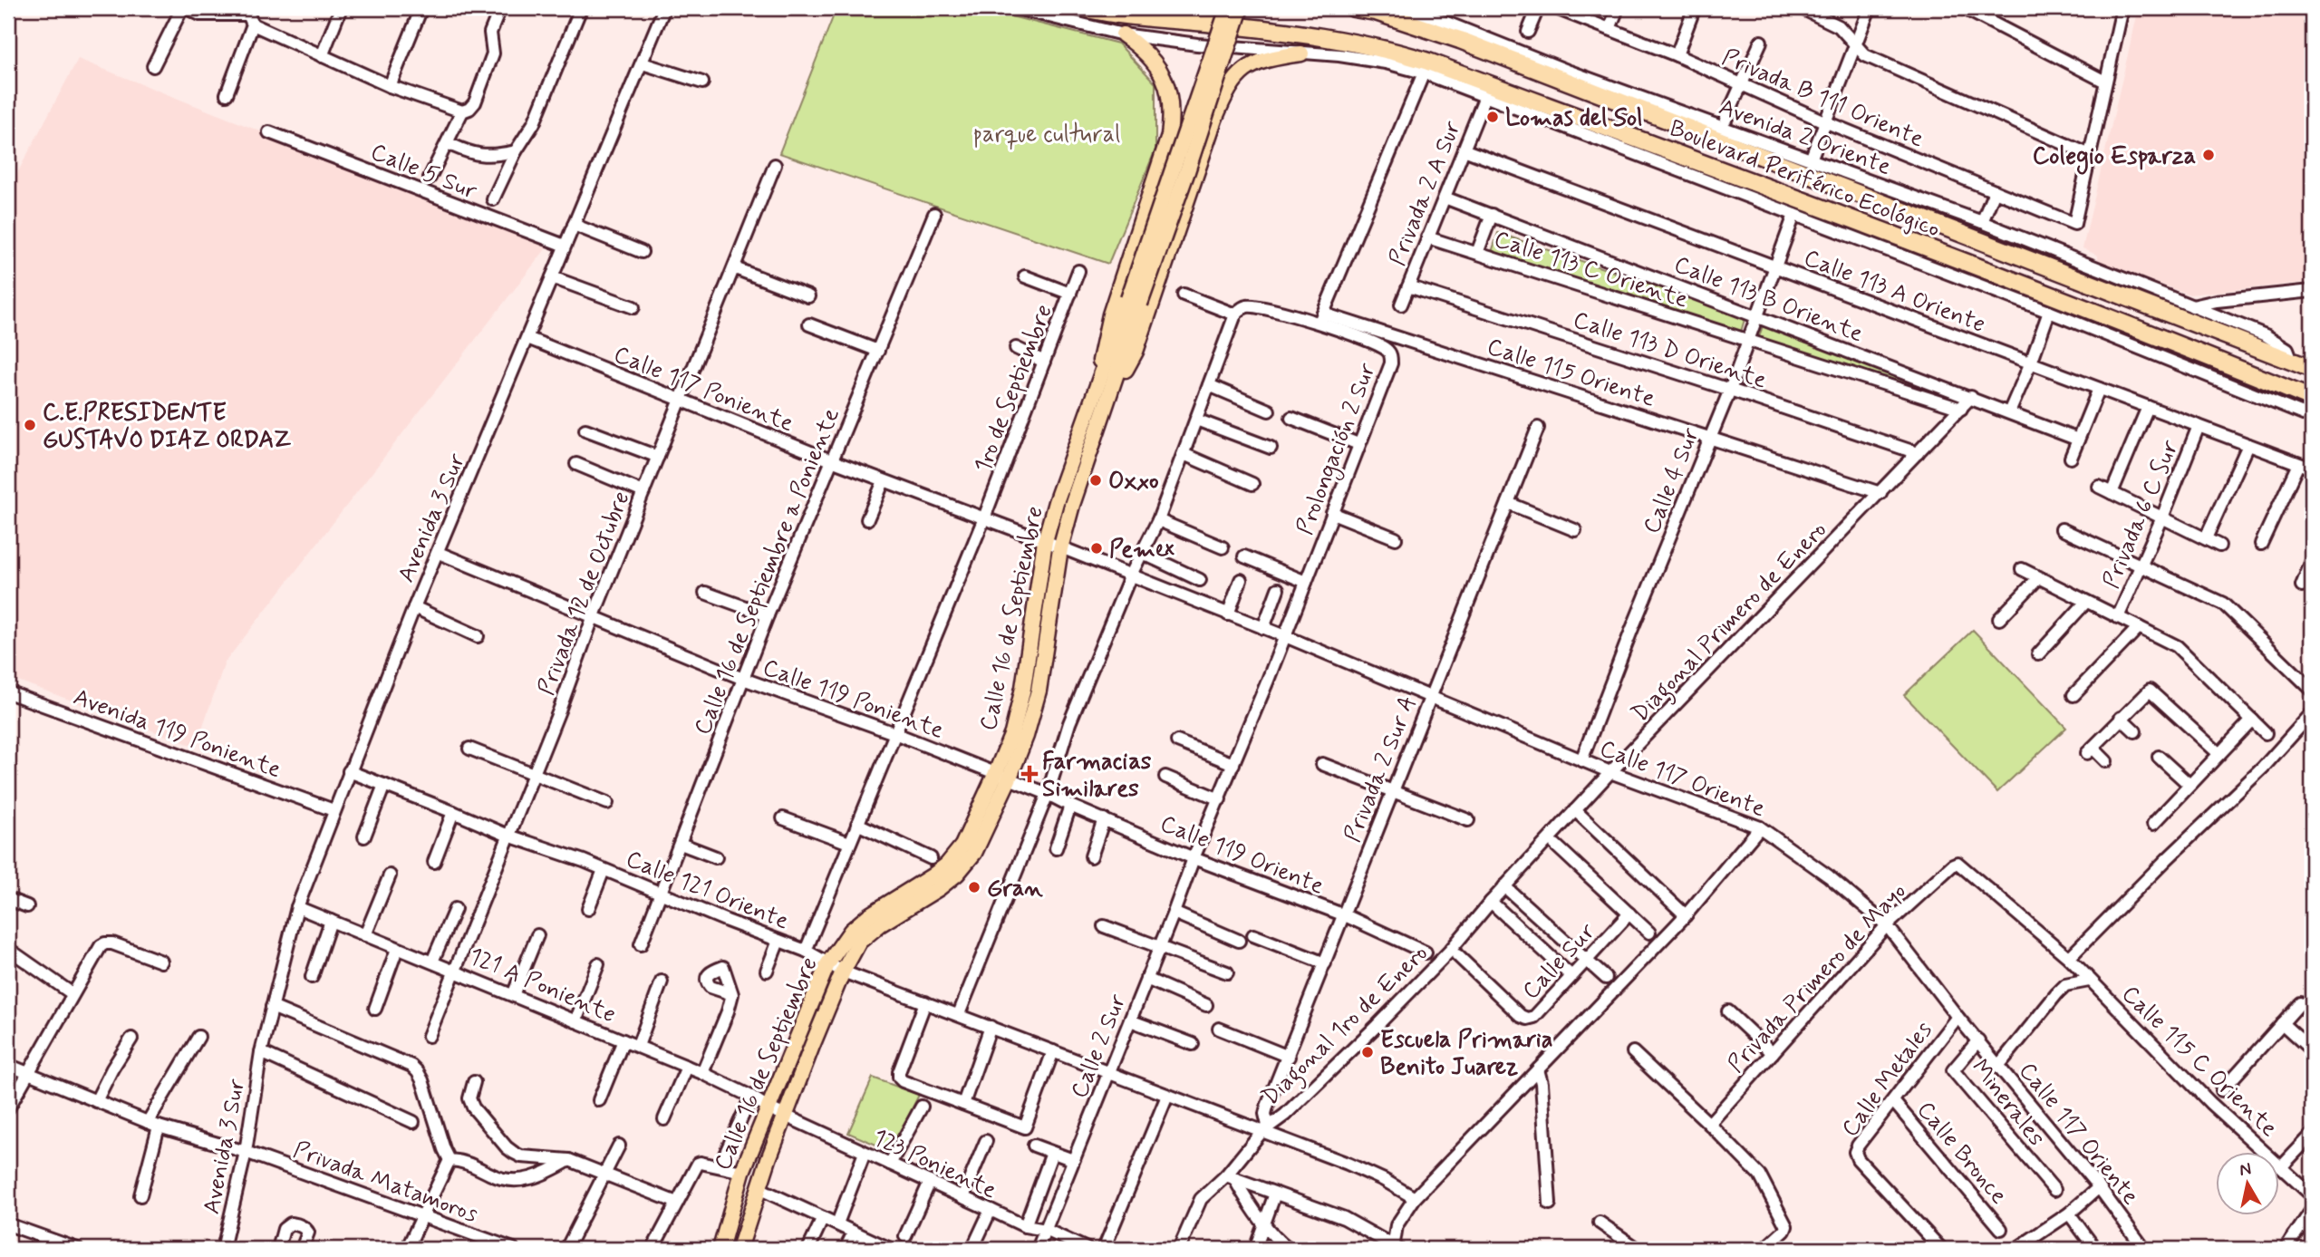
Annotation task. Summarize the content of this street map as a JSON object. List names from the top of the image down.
{
  "streets": {
    "highway": ["Boulevard Periférico Ecológico"],
    "main road": ["Calle 16 de Septiembre"],
    "street": [
      "Privada B 111 Oriente",
      "Avenida 2 Oriente",
      "Calle 5 Sur",
      "Privada 2 A Sur",
      "Calle 113 C Oriente",
      "Calle 113 A Oriente",
      "Calle 113 B Oriente",
      "Calle 113 D Oriente",
      "Calle 115 Oriente",
      "Calle 117 Poniente",
      "1ro de Septiembre",
      "Prolongación 2 Sur",
      "Calle 4 Sur",
      "Privada 6 C Sur",
      "Avenida 3 Sur",
      "Calle 16 de Septiembre a Poniente",
      "Privada 12 de Octubre",
      "Diagonal Primero de Enero",
      "Calle 119 Poniente",
      "Avenida 119 Poniente",
      "Privada 2 Sur A",
      "Calle 117 Oriente",
      "Calle 119 Oriente",
      "Calle 121 Oriente",
      "Calle Sur",
      "Privada Primero de Mayo",
      "121 A Poniente",
      "Diagonal 1ro de Enero",
      "Calle 2 Sur",
      "Calle 115 C Oriente",
      "Calle Metales",
      "Minerales",
      "Calle Bronce",
      "123 Poniente",
      "Privada Matamoros"
    ]
  },
  "crossings": [
    ["Avenida 2 Oriente", "Boulevard Periférico Ecológico"],
    ["Calle 5 Sur", "Avenida 3 Sur"],
    ["Privada 2 A Sur", "Calle 113 C Oriente"],
    ["Privada 2 A Sur", "Calle 113 A Oriente"],
    ["Privada 2 A Sur", "Calle 113 B Oriente"],
    ["Privada 2 A Sur", "Calle 113 D Oriente"],
    ["Calle 113 C Oriente", "Calle 4 Sur"],
    ["Calle 113 C Oriente", "Diagonal Primero de Enero"],
    ["Calle 113 A Oriente", "Calle 4 Sur"],
    ["Calle 113 A Oriente", "Privada 6 C Sur"],
    ["Calle 113 B Oriente", "Calle 4 Sur"],
    ["Calle 113 B Oriente", "Diagonal Primero de Enero"],
    ["Calle 113 D Oriente", "Calle 4 Sur"],
    ["Calle 113 D Oriente", "Diagonal Primero de Enero"],
    ["Calle 115 Oriente", "Prolongación 2 Sur"],
    ["Calle 115 Oriente", "Calle 4 Sur"],
    ["Calle 115 Oriente", "Diagonal Primero de Enero"],
    ["Calle 117 Poniente", "1ro de Septiembre"],
    ["Calle 117 Poniente", "Avenida 3 Sur"],
    ["Calle 117 Poniente", "Calle 16 de Septiembre a Poniente"],
    ["Calle 117 Poniente", "Privada 12 de Octubre"],
    ["Calle 117 Poniente", "Calle 16 de Septiembre"],
    ["Calle 117 Poniente", "Calle 117 Oriente"],
    ["1ro de Septiembre", "Calle 119 Poniente"],
    ["1ro de Septiembre", "Calle 121 Oriente"],
    ["Prolongación 2 Sur", "Calle 117 Oriente"],
    ["Prolongación 2 Sur", "Calle 119 Oriente"],
    ["Prolongación 2 Sur", "Calle 2 Sur"],
    ["Calle 4 Sur", "Calle 117 Oriente"],
    ["Avenida 3 Sur", "Calle 119 Poniente"],
    ["Avenida 3 Sur", "Avenida 119 Poniente"],
    ["Avenida 3 Sur", "Calle 121 Oriente"],
    ["Avenida 3 Sur", "121 A Poniente"],
    ["Avenida 3 Sur", "Privada Matamoros"],
    ["Calle 16 de Septiembre a Poniente", "Calle 119 Poniente"],
    ["Calle 16 de Septiembre a Poniente", "Calle 121 Oriente"],
    ["Privada 12 de Octubre", "Calle 119 Poniente"],
    ["Privada 12 de Octubre", "Calle 121 Oriente"],
    ["Privada 12 de Octubre", "121 A Poniente"],
    ["Calle 16 de Septiembre", "Calle 119 Poniente"],
    ["Calle 16 de Septiembre", "Calle 117 Oriente"],
    ["Calle 16 de Septiembre", "Calle 119 Oriente"],
    ["Calle 16 de Septiembre", "Calle 121 Oriente"],
    ["Calle 16 de Septiembre", "121 A Poniente"],
    ["Calle 16 de Septiembre", "123 Poniente"],
    ["Diagonal Primero de Enero", "Calle 117 Oriente"],
    ["Diagonal Primero de Enero", "Diagonal 1ro de Enero"],
    ["Calle 119 Poniente", "Calle 119 Oriente"],
    ["Privada 2 Sur A", "Calle 117 Oriente"],
    ["Privada 2 Sur A", "Calle 119 Oriente"],
    ["Privada 2 Sur A", "Calle 121 Oriente"],
    ["Privada 2 Sur A", "Diagonal 1ro de Enero"],
    ["Calle 117 Oriente", "Privada Primero de Mayo"],
    ["Calle 117 Oriente", "Calle Metales"],
    ["Calle 117 Oriente", "Minerales"],
    ["Calle 119 Oriente", "Calle 2 Sur"],
    ["Calle 121 Oriente", "Diagonal 1ro de Enero"],
    ["Calle 121 Oriente", "Calle 2 Sur"],
    ["Privada Primero de Mayo", "Calle 115 C Oriente"],
    ["121 A Poniente", "123 Poniente"],
    ["Calle 2 Sur", "123 Poniente"],
    ["Calle Metales", "Calle Bronce"]
  ],
  "parks": ["parque cultural"],
  "places": {
    "other": [
      "Lomas del Sol",
      "Colegio Esparza",
      "C.E.PRESIDENTE GUSTAVO DIAZ ORDAZ",
      "Oxxo",
      "Pemex",
      "Gran",
      "Escuela Primaria Benito Juarez"
    ],
    "health": ["Farmacias Similares"]
  },
  "north": "top"
}
